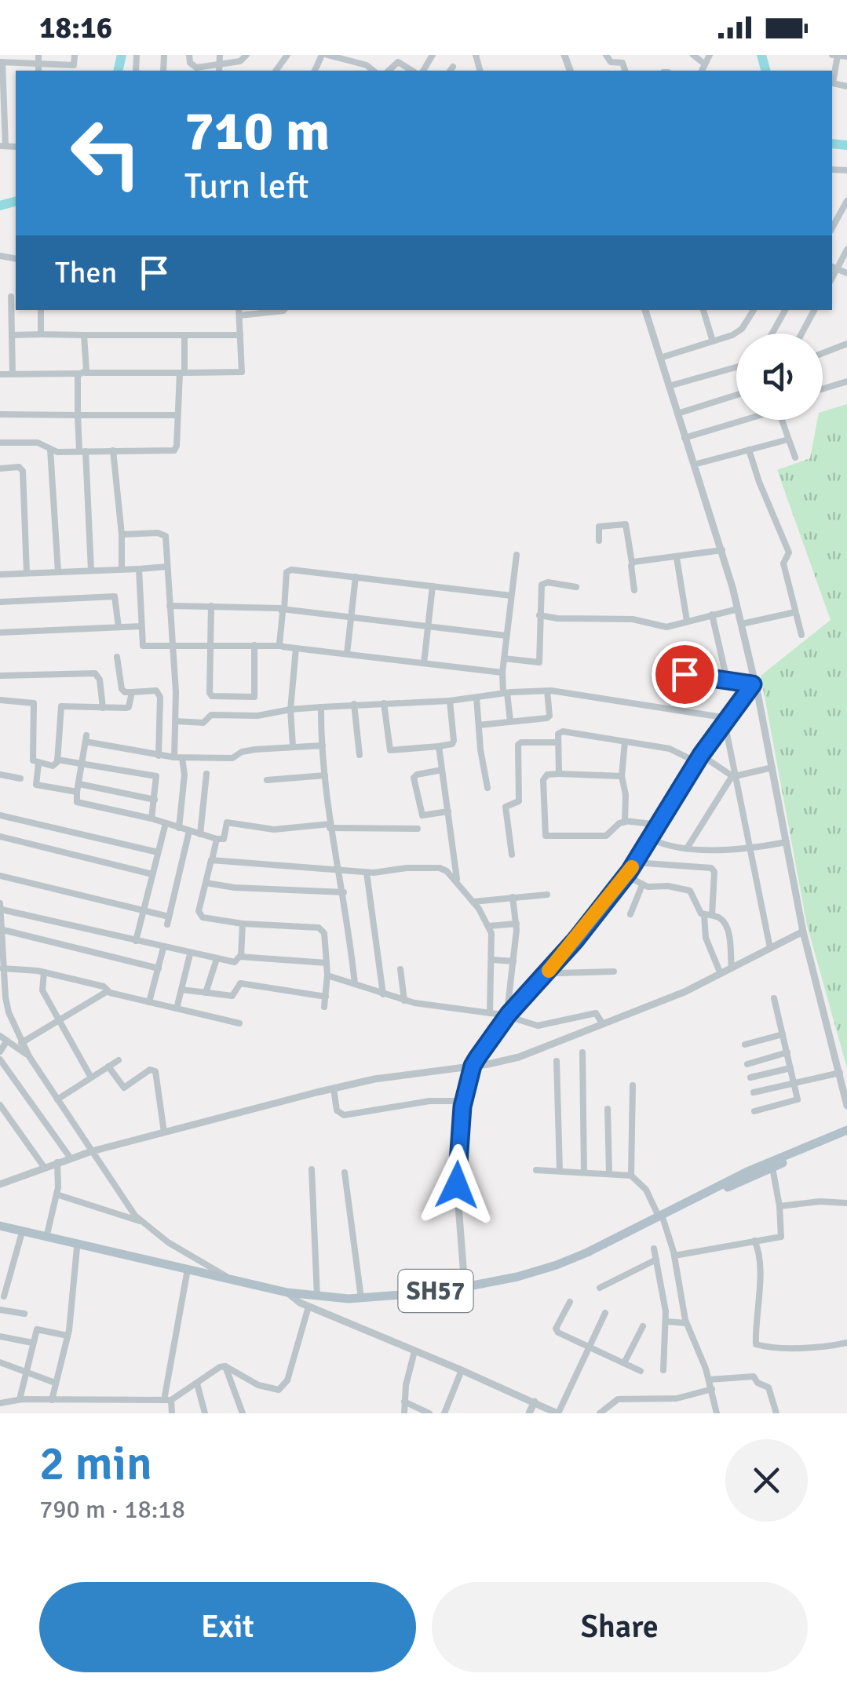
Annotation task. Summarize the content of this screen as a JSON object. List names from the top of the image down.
{
  "streets": {
    "main road": ["SH57"]
  },
  "page": {
    "status": "18:16",
    "turn": ["710 m", "Turn left"],
    "then": "Then",
    "heading": ["2 min", "790 m · 18:18"],
    "buttons": ["Exit", "Share"]
  }
}
